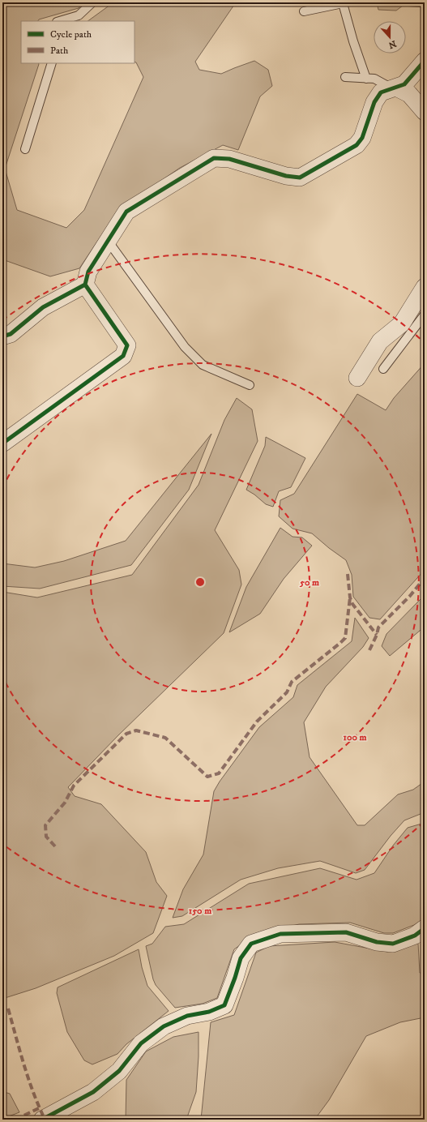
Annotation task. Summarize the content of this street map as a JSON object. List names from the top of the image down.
{
  "legend": ["Cycle path", "Path"],
  "north": "bottom",
  "rings": ["50 m", "100 m", "150 m"]
}
